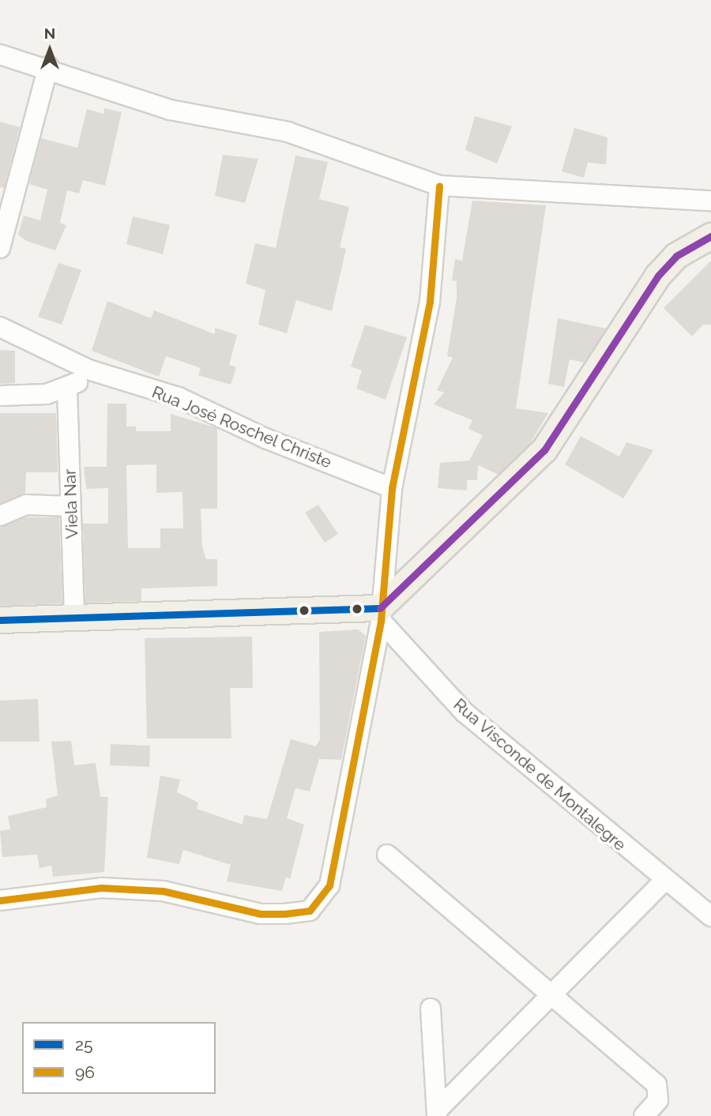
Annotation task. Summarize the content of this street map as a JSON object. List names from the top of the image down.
{
  "streets": {
    "street": ["Rua José Roschel Christe", "Viela Nar", "Rua Visconde de Montalegre"]
  },
  "lines": ["transit line 96", "transit line 25"],
  "legend": ["25", "96"],
  "north": "top"
}
